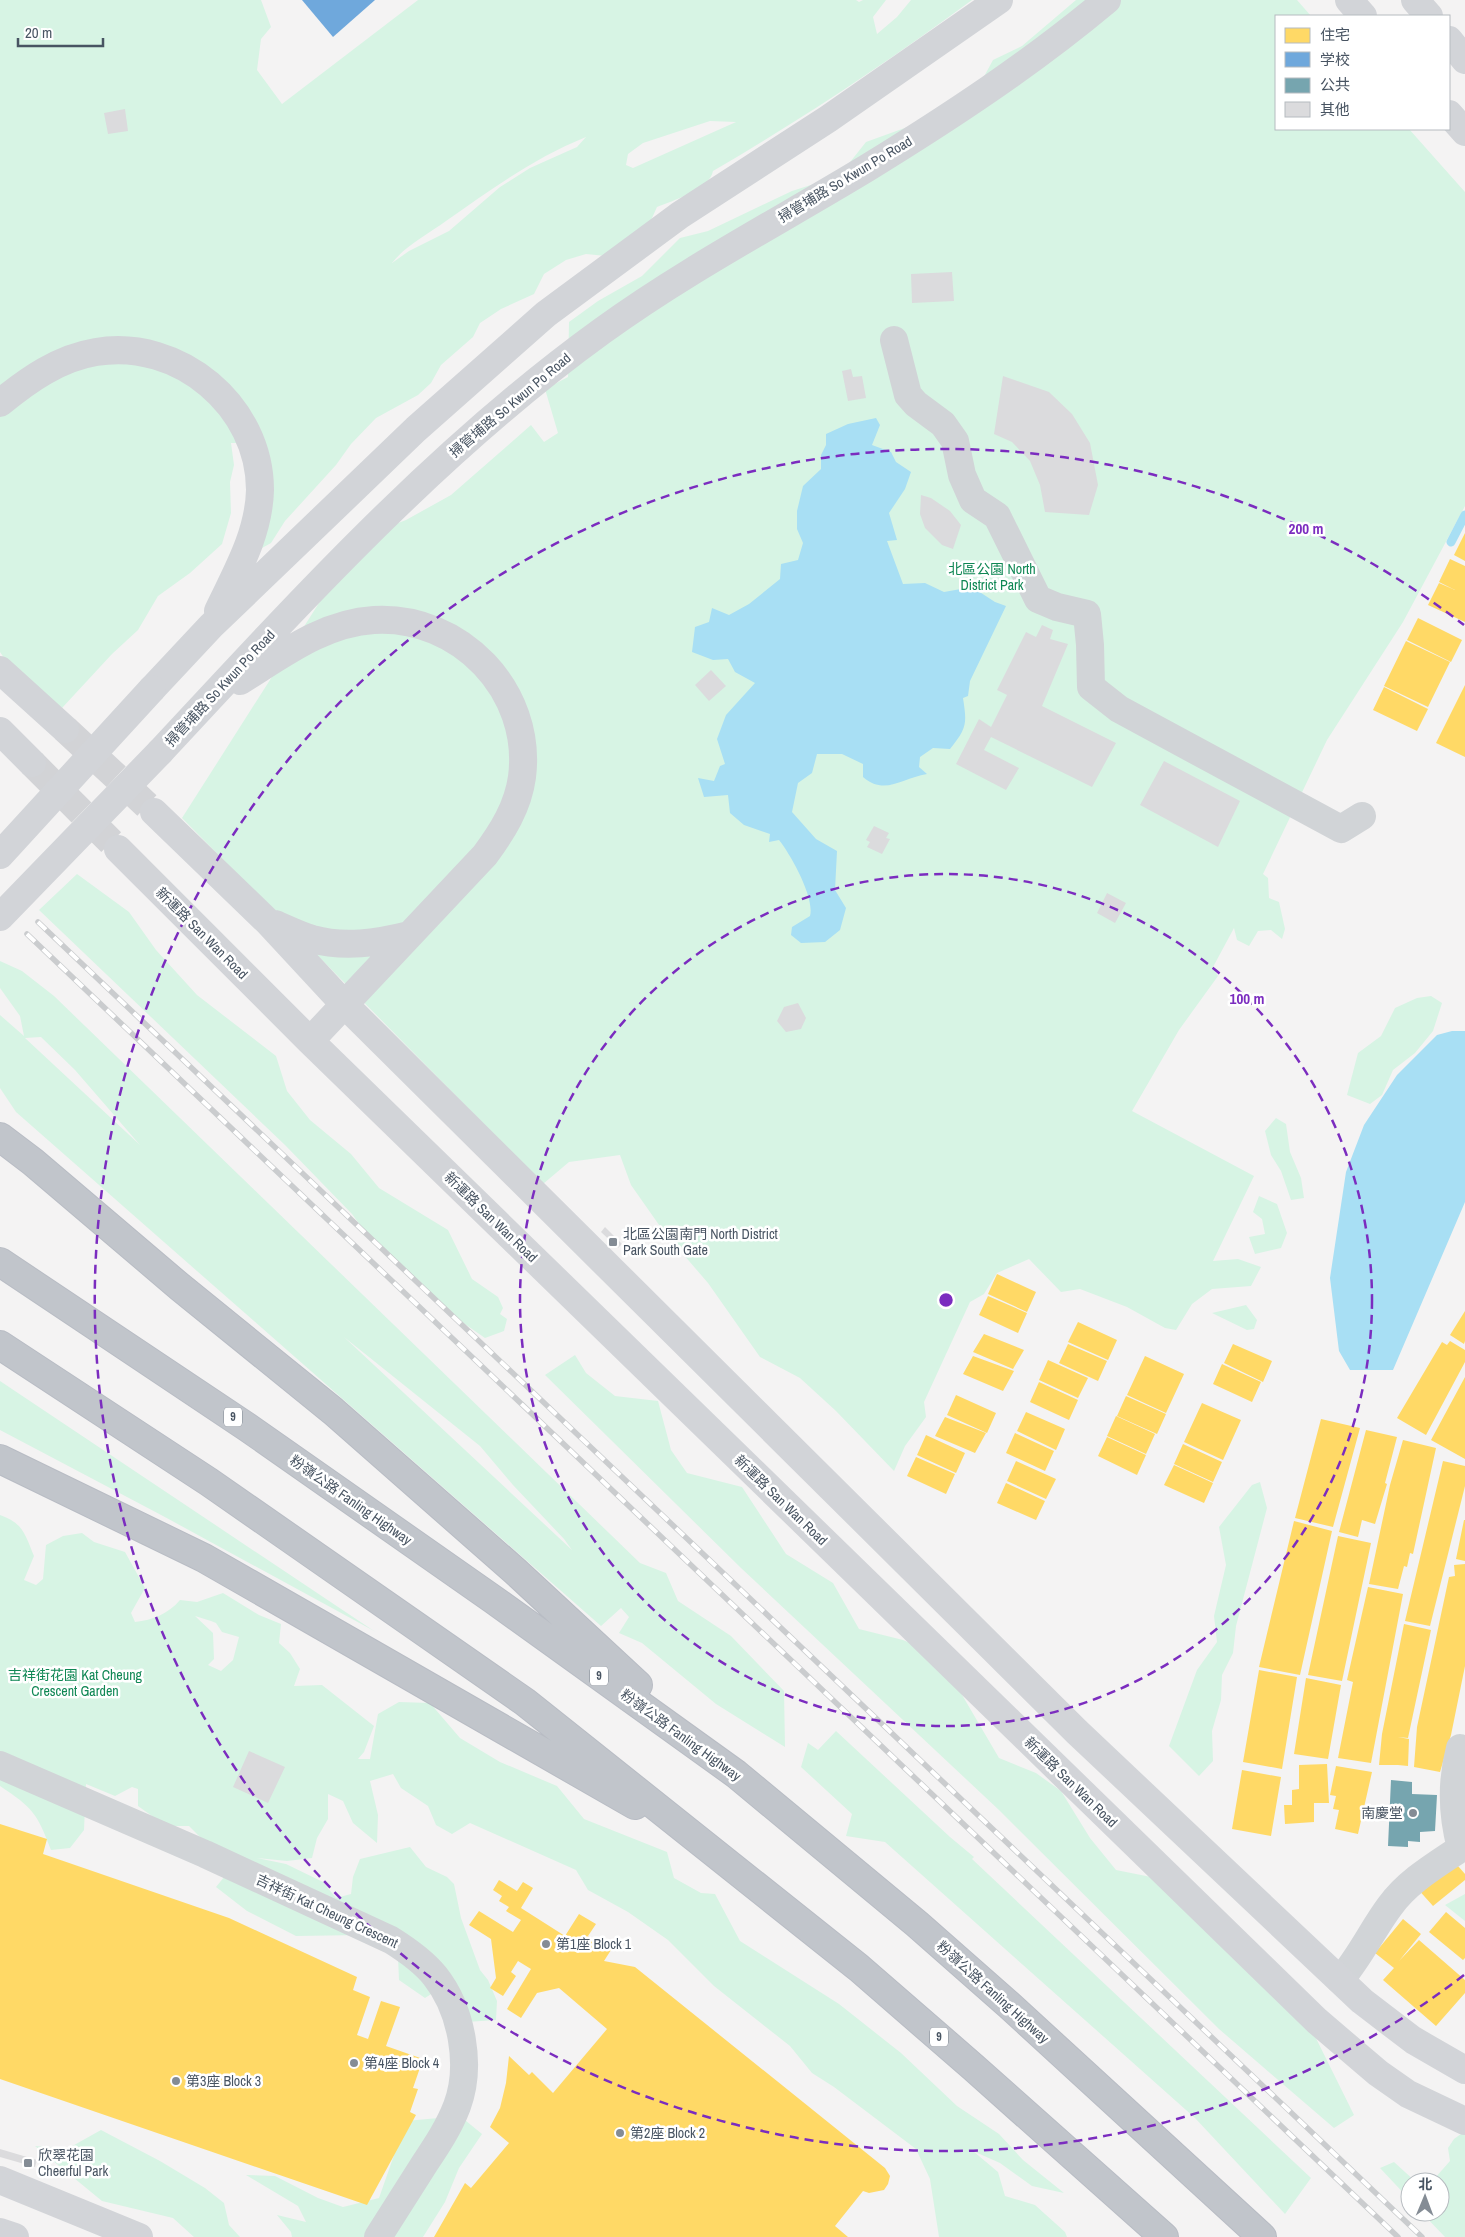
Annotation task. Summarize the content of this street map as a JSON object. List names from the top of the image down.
{
  "streets": {
    "highway": ["9", "粉嶺公路 Fanling Highway"],
    "main road": ["掃管埔路 So Kwun Po Road", "新運路 San Wan Road"],
    "street": ["吉祥街 Kat Cheung Crescent"]
  },
  "parks": ["北區公園 North District Park", "吉祥街花園 Kat Cheung Crescent Garden"],
  "places": {
    "transit": ["北區公園南門 North District Park South Gate", "欣翠花園 Cheerful Park"],
    "other": [
      "南慶堂",
      "第1座 Block 1",
      "第4座 Block 4",
      "第3座 Block 3",
      "第2座 Block 2"
    ]
  },
  "legend": [
    "住宅",
    "学校",
    "公共",
    "其他"
  ],
  "scale_bar": "20 m",
  "north": "top",
  "rings": ["200 m", "100 m"]
}
